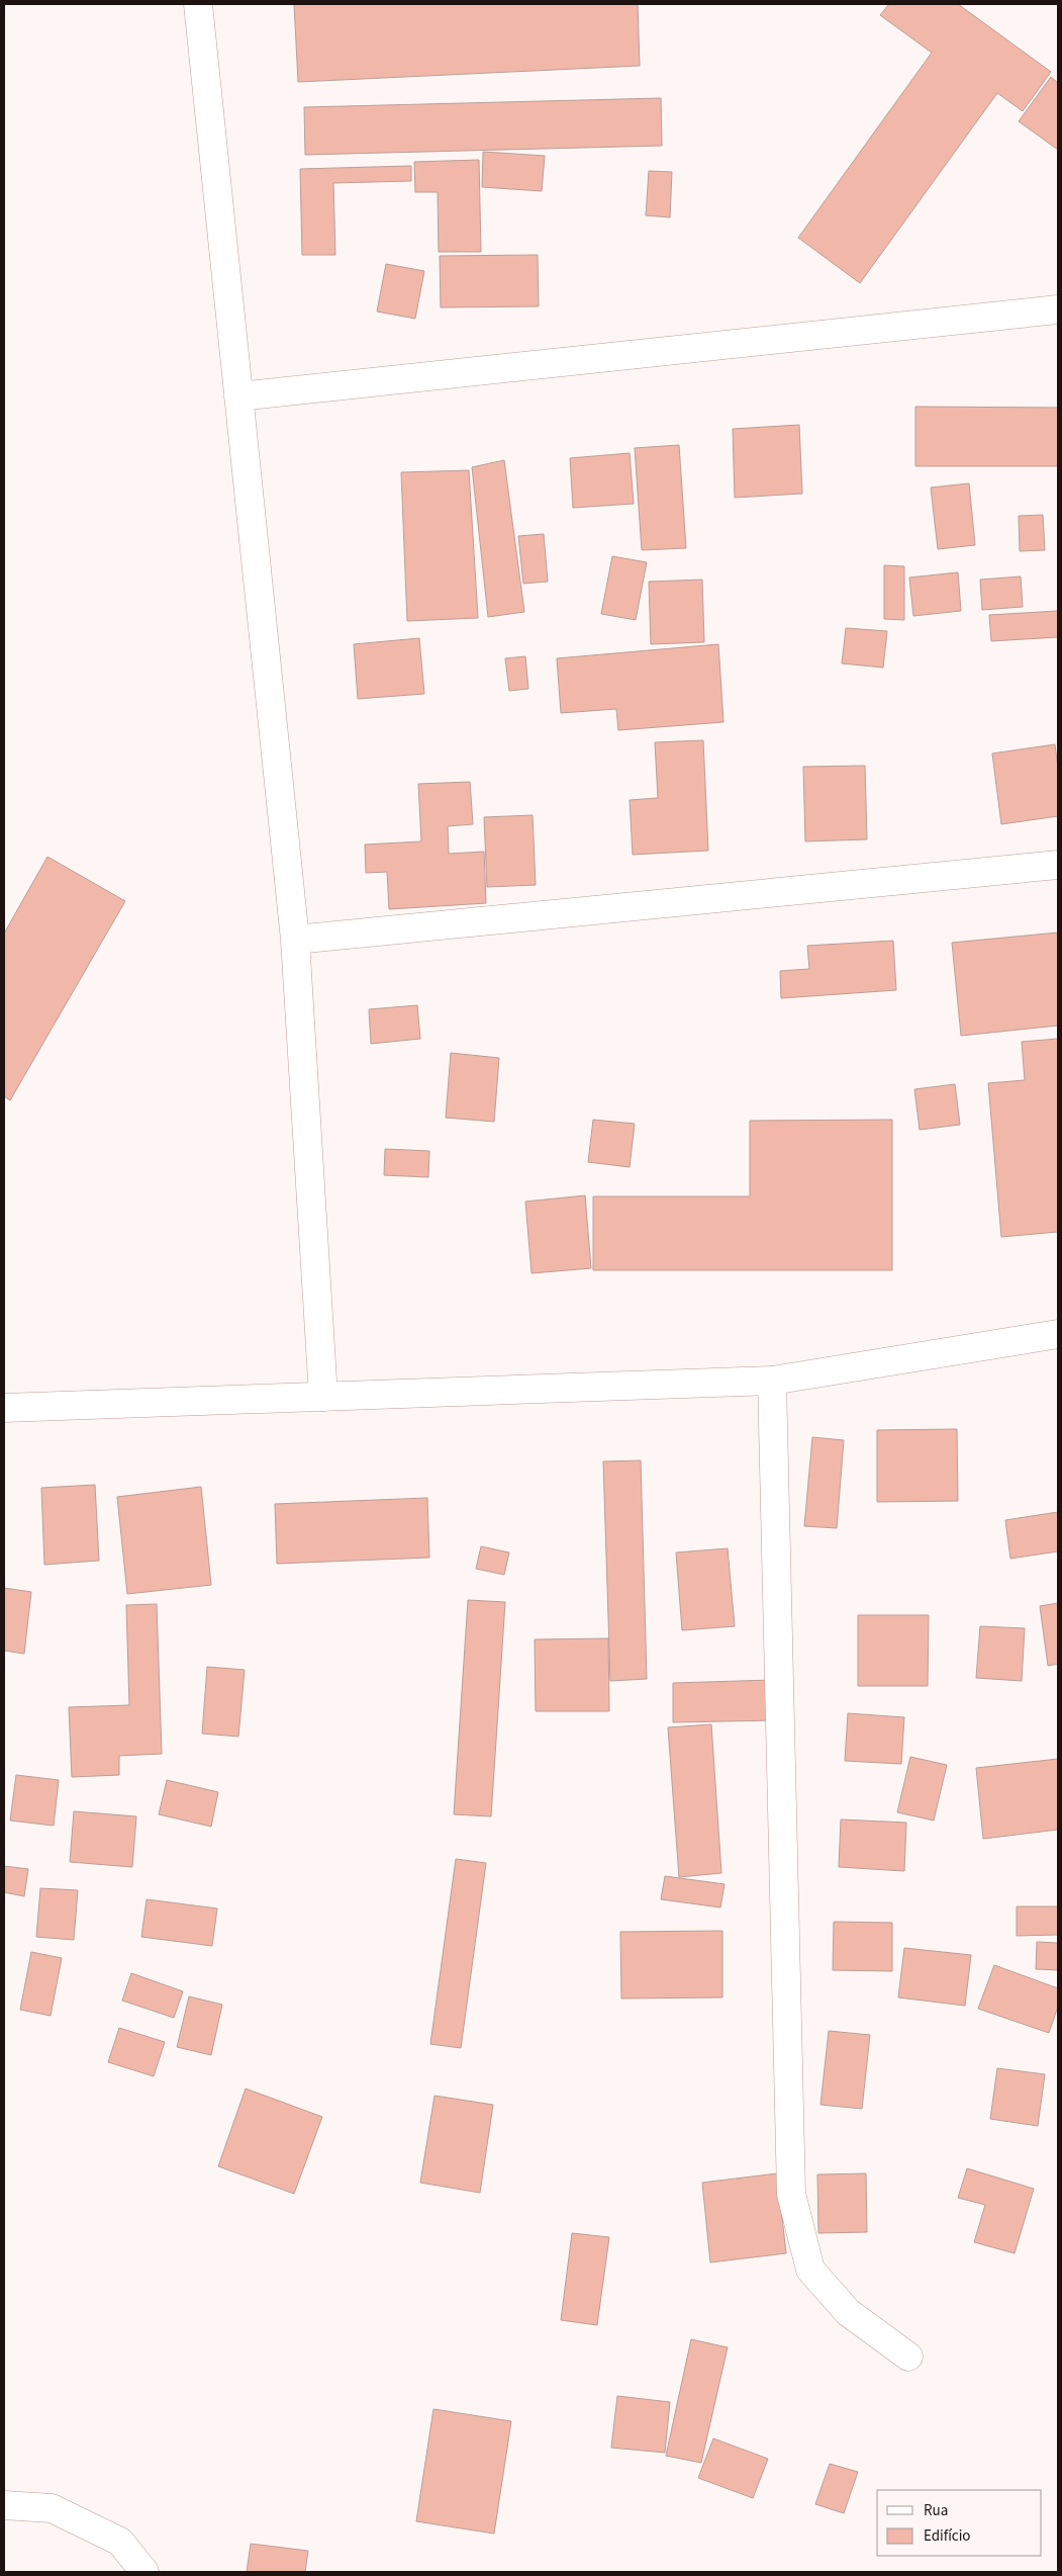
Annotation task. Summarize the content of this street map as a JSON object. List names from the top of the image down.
{
  "legend": ["Rua", "Edifício"]
}
